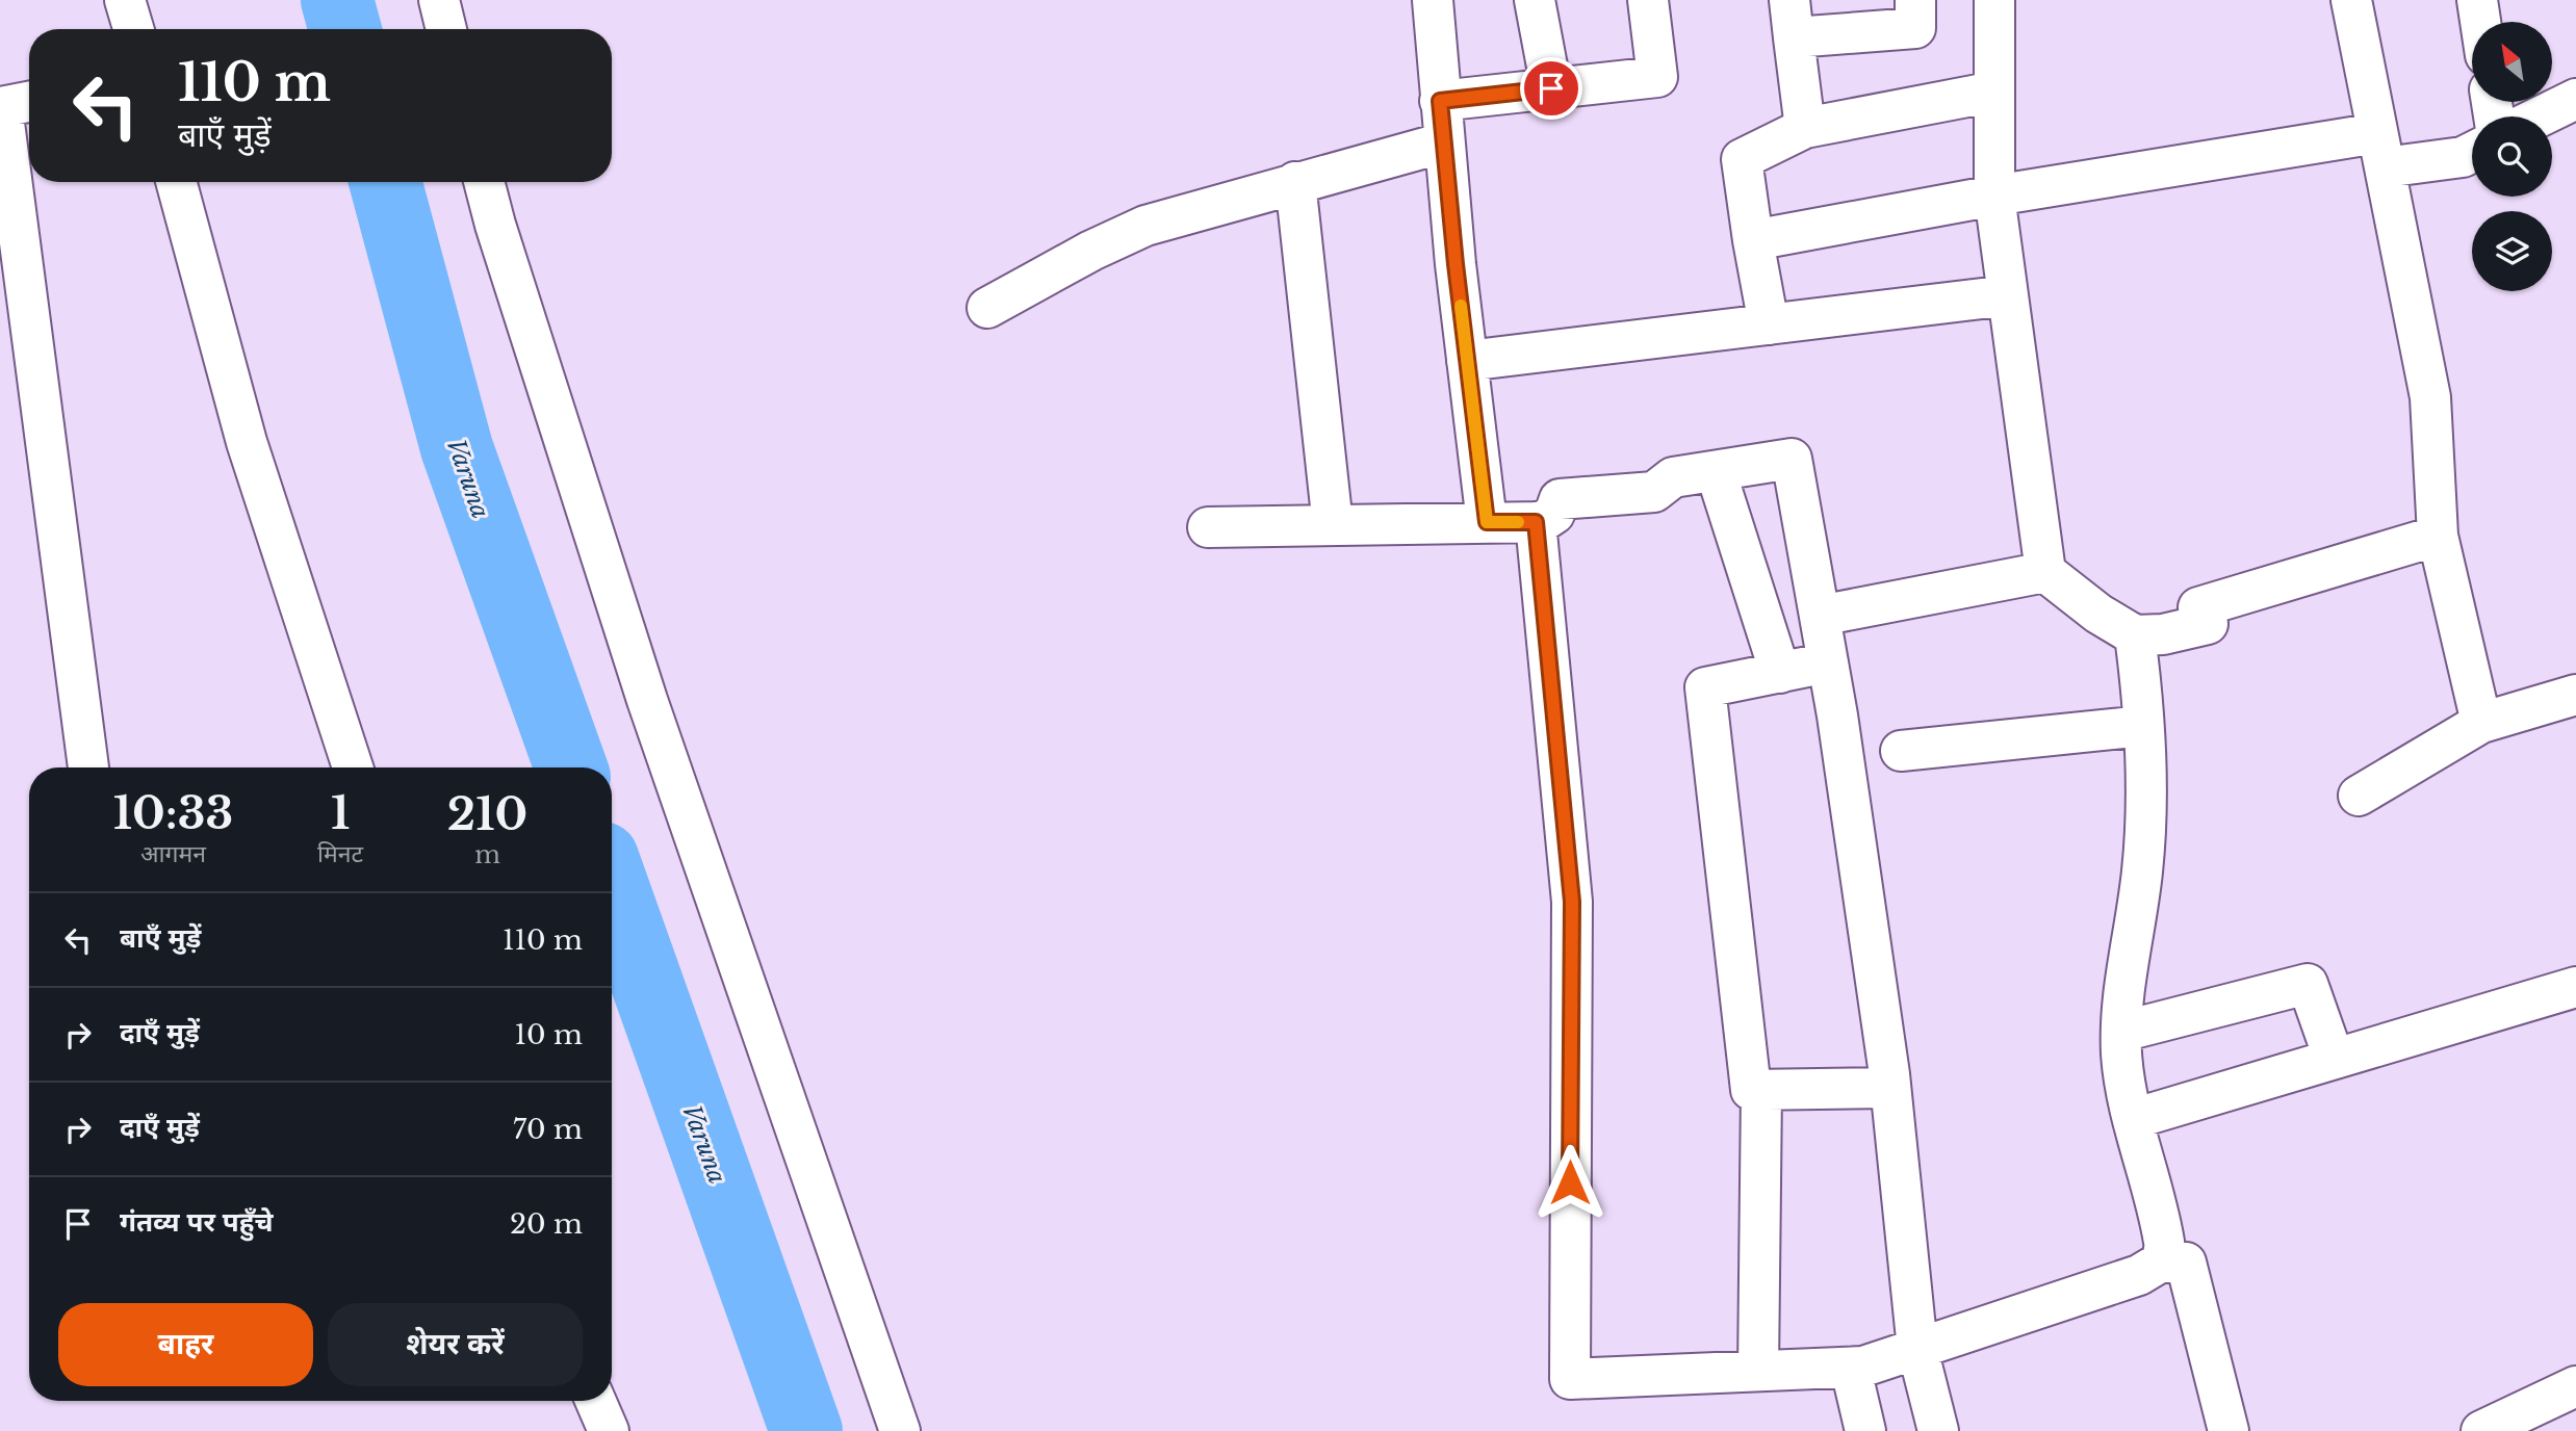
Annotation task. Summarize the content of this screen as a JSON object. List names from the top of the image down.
{
  "water": ["Varuna"],
  "north": "top left",
  "page": {
    "turn": ["110 m", "बाएँ मुड़ें"],
    "eta": [
      "10:33",
      "आगमन",
      "1",
      "मिनट",
      "210",
      "m"
    ],
    "list": [
      {
        "name": "बाएँ मुड़ें",
        "value": "110 m"
      },
      {
        "name": "दाएँ मुड़ें",
        "value": "10 m"
      },
      {
        "name": "दाएँ मुड़ें",
        "value": "70 m"
      },
      {
        "name": "गंतव्य पर पहुँचे",
        "value": "20 m"
      }
    ],
    "buttons": ["बाहर", "शेयर करें"]
  }
}
